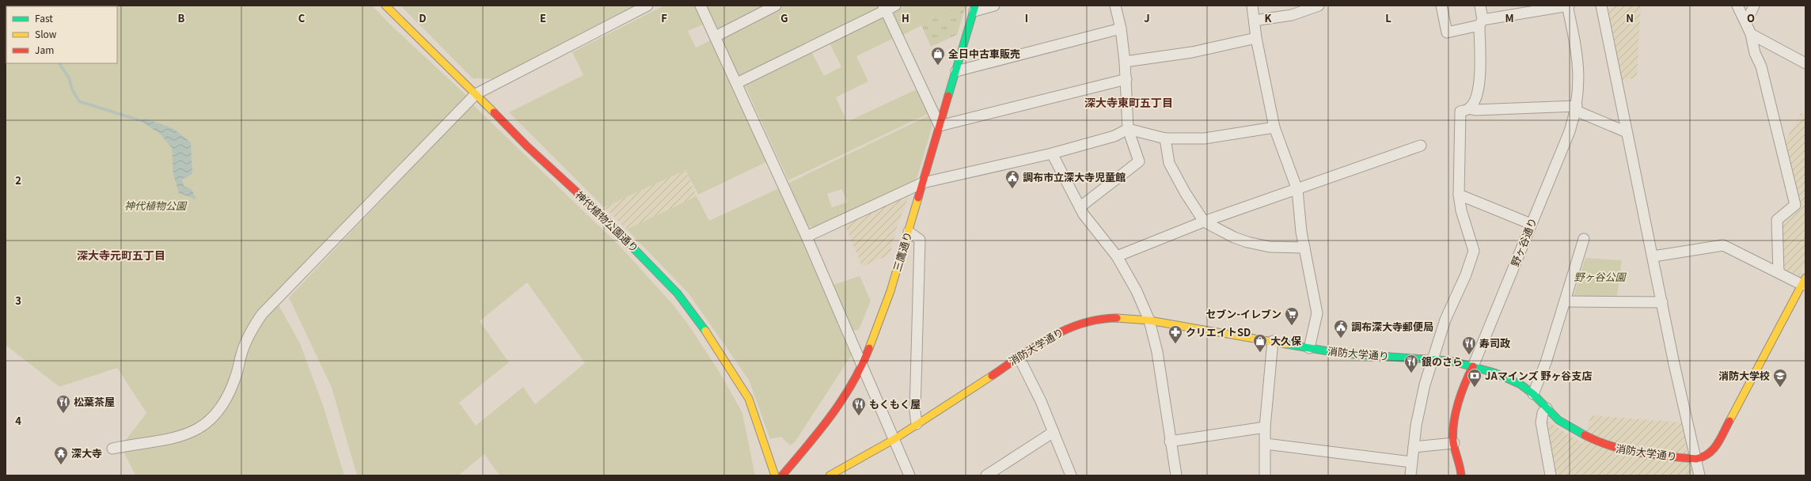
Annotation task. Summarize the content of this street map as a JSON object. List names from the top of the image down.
{
  "streets": {
    "street": [
      "神代植物公園通り",
      "野ヶ谷通り",
      "三鷹通り",
      "消防大学通り"
    ]
  },
  "crossings": [
    ["野ヶ谷通り", "消防大学通り"]
  ],
  "districts": ["深大寺東町五丁目", "深大寺元町五丁目"],
  "parks": ["神代植物公園", "野ヶ谷公園"],
  "places": {
    "shop": ["全日中古車販売", "大久保"],
    "public building": ["調布市立深大寺児童館", "調布深大寺郵便局"],
    "supermarket": ["セブン-イレブン"],
    "pharmacy": ["クリエイトSD"],
    "restaurant": [
      "寿司政",
      "銀のさら",
      "松葉茶屋",
      "もくもく屋"
    ],
    "bank": ["JAマインズ 野ヶ谷支店"],
    "school or university": ["消防大学校"],
    "temple": ["深大寺"]
  },
  "legend": ["Fast", "Slow", "Jam"],
  "grid": {
    "columns": [
      "B",
      "C",
      "D",
      "E",
      "F",
      "G",
      "H",
      "I",
      "J",
      "K",
      "L",
      "M",
      "N",
      "O"
    ],
    "rows": ["2", "3", "4"]
  }
}
